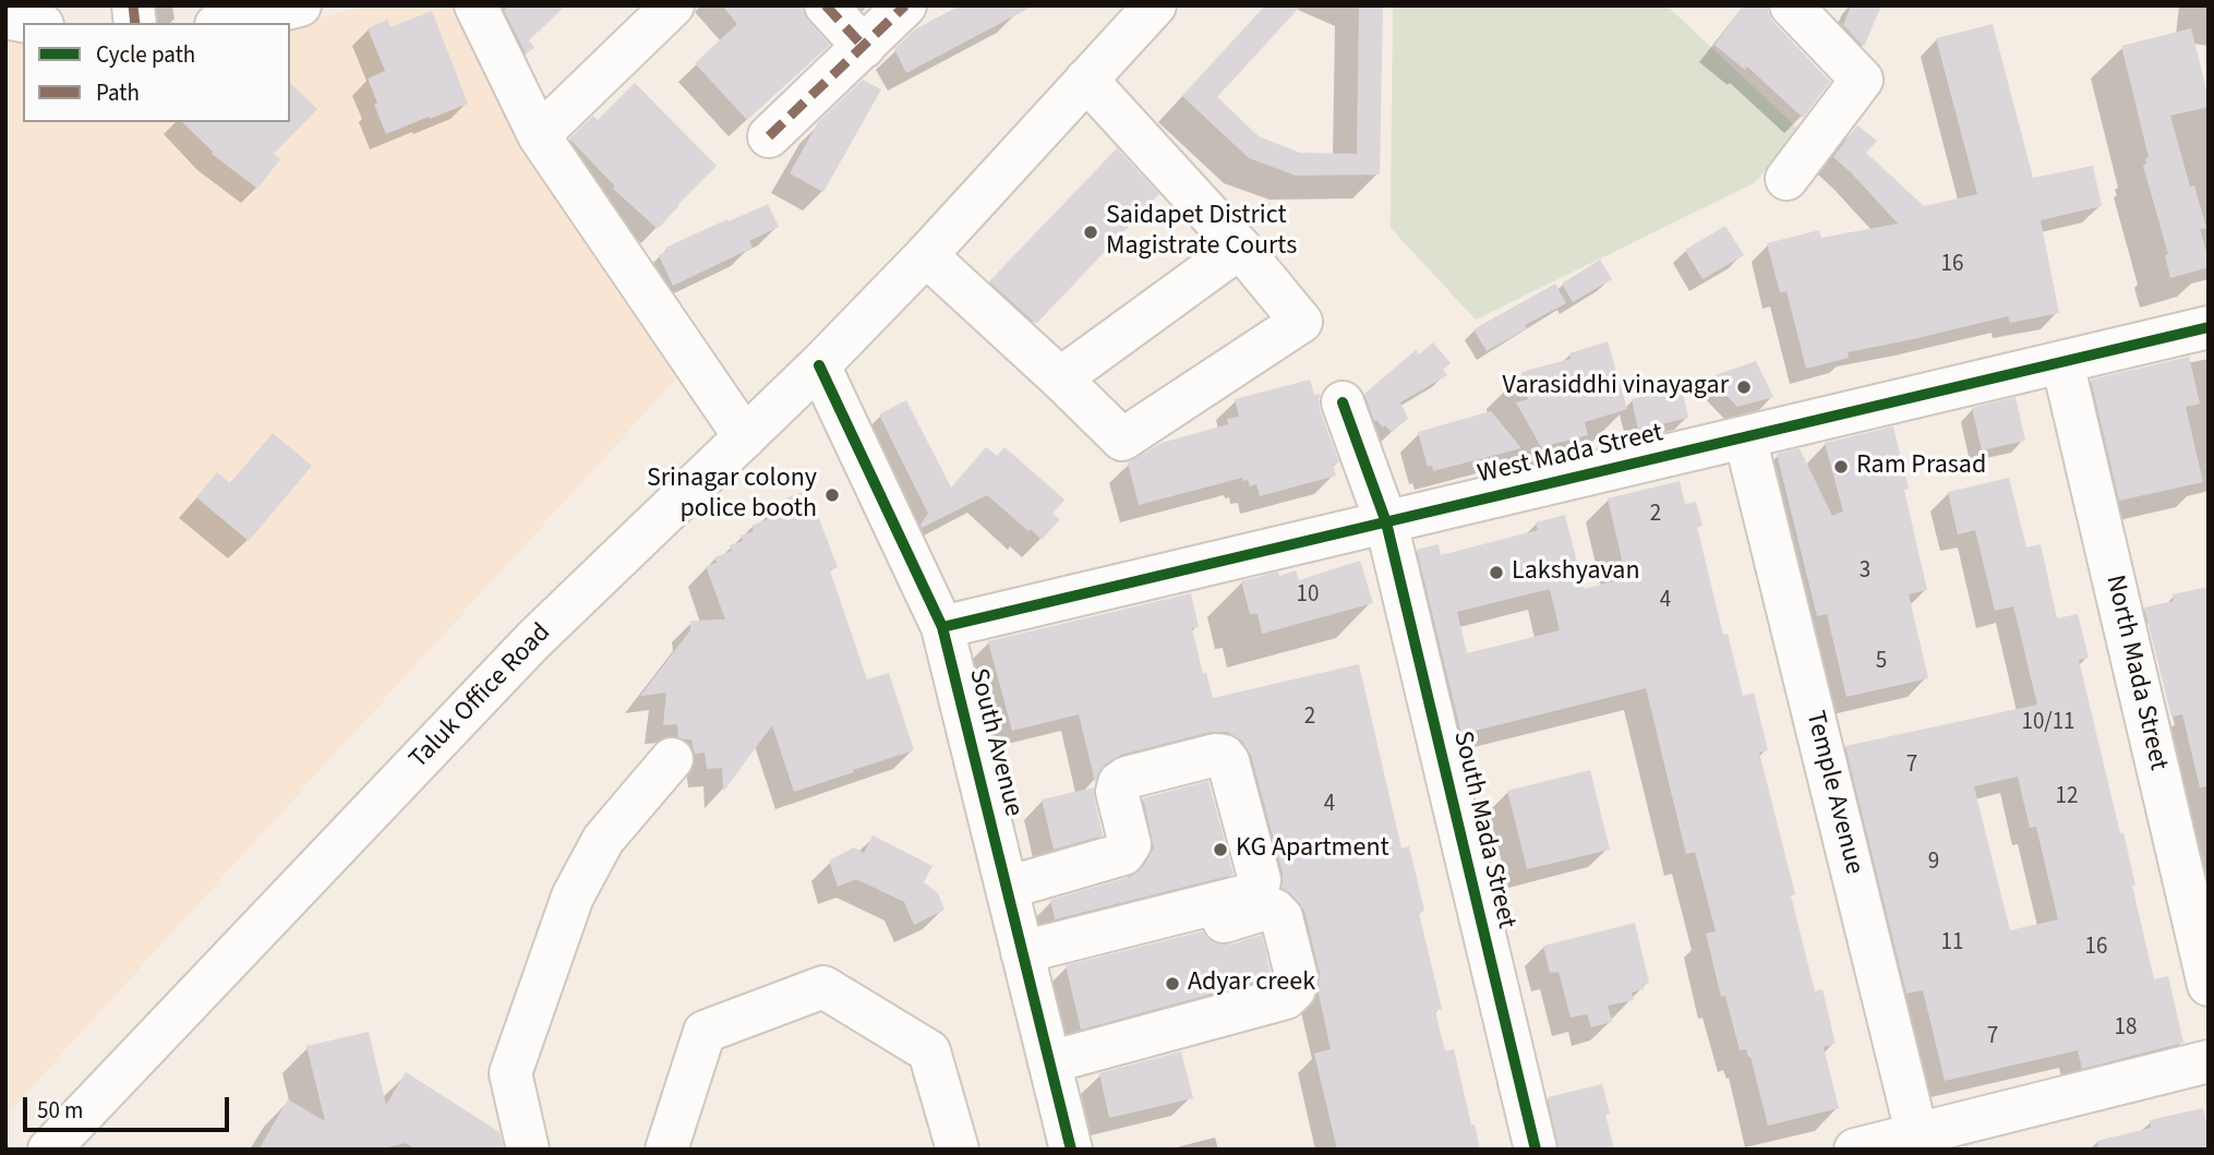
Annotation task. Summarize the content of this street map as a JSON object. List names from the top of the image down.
{
  "streets": {
    "street": [
      "West Mada Street",
      "North Mada Street",
      "Taluk Office Road",
      "South Avenue",
      "Temple Avenue",
      "South Mada Street"
    ]
  },
  "crossings": [
    ["West Mada Street", "North Mada Street"],
    ["West Mada Street", "South Avenue"],
    ["West Mada Street", "Temple Avenue"],
    ["West Mada Street", "South Mada Street"],
    ["Taluk Office Road", "South Avenue"]
  ],
  "places": [
    "Saidapet District Magistrate Courts",
    "Varasiddhi vinayagar",
    "Ram Prasad",
    "Srinagar colony police booth",
    "Lakshyavan",
    "KG Apartment",
    "Adyar creek"
  ],
  "house_numbers": [
    "16",
    "2",
    "3",
    "10",
    "4",
    "5",
    "2",
    "10/11",
    "7",
    "12",
    "4",
    "9",
    "11",
    "16",
    "18",
    "7"
  ],
  "legend": ["Cycle path", "Path"],
  "scale_bar": "50 m"
}
